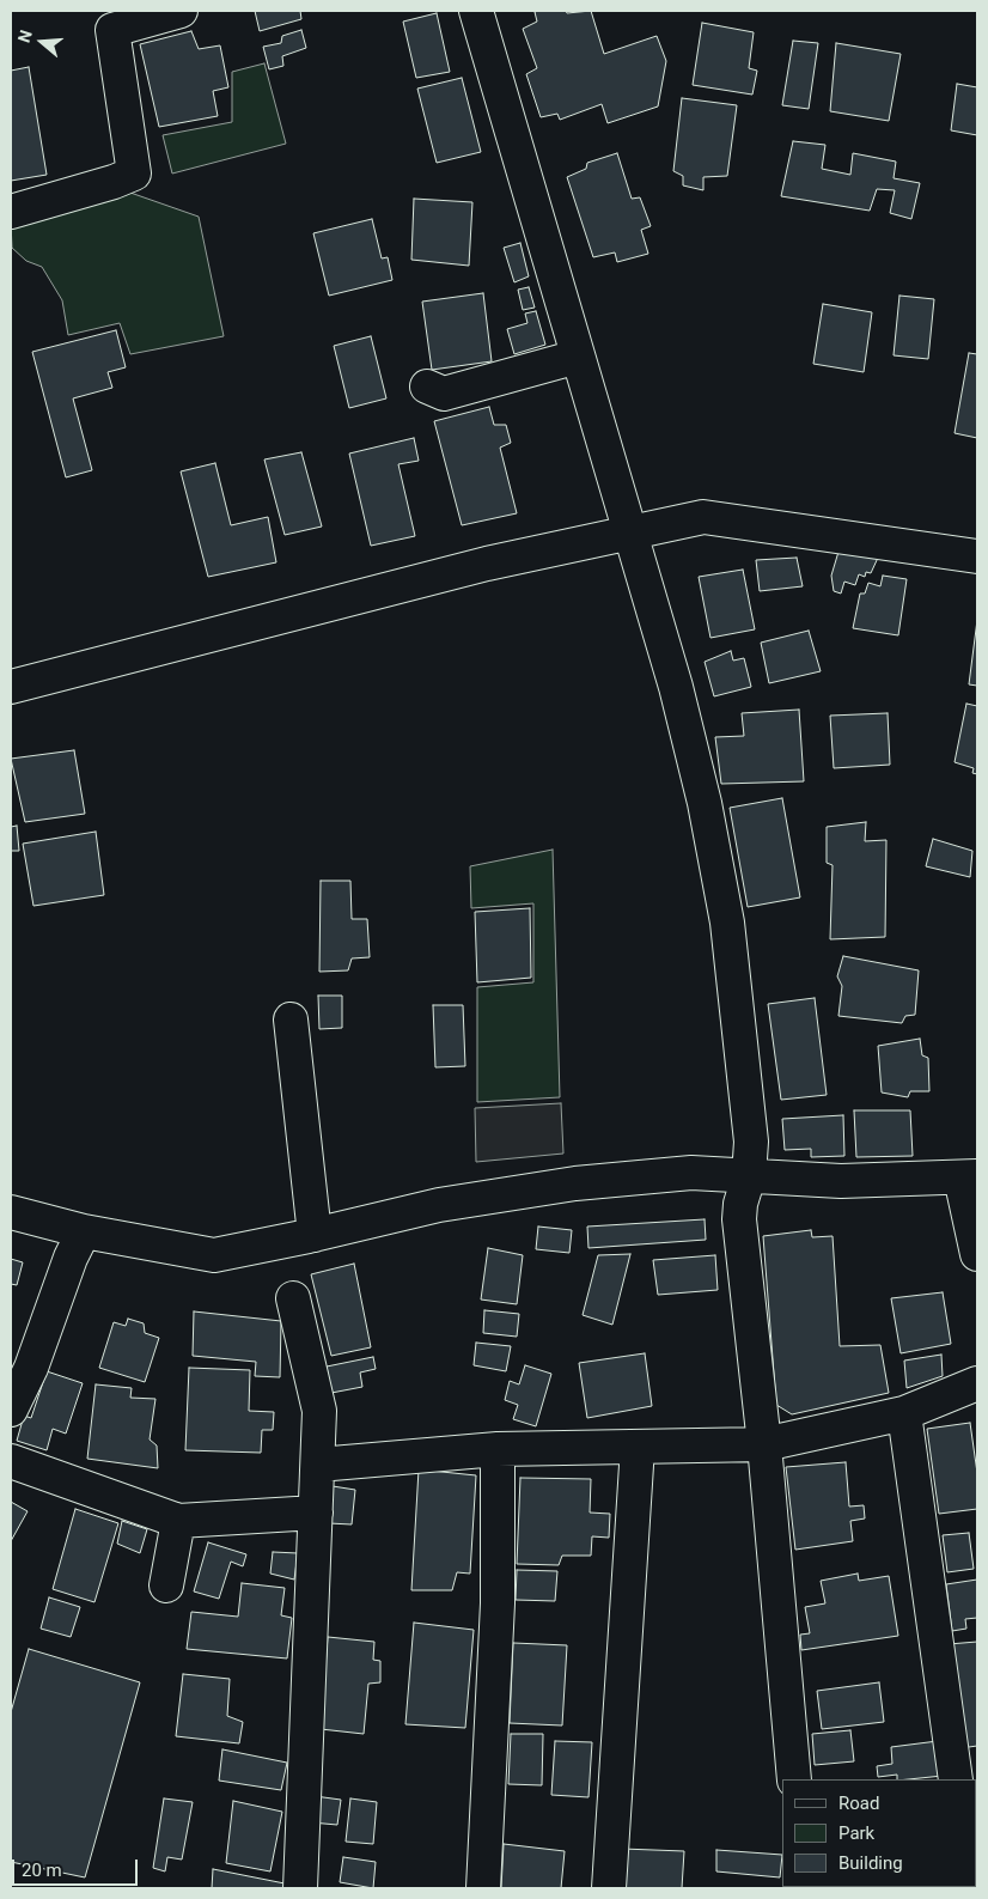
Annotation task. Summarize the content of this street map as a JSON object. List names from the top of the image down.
{
  "legend": ["Road", "Park", "Building"],
  "scale_bar": "20 m",
  "north": "left"
}
